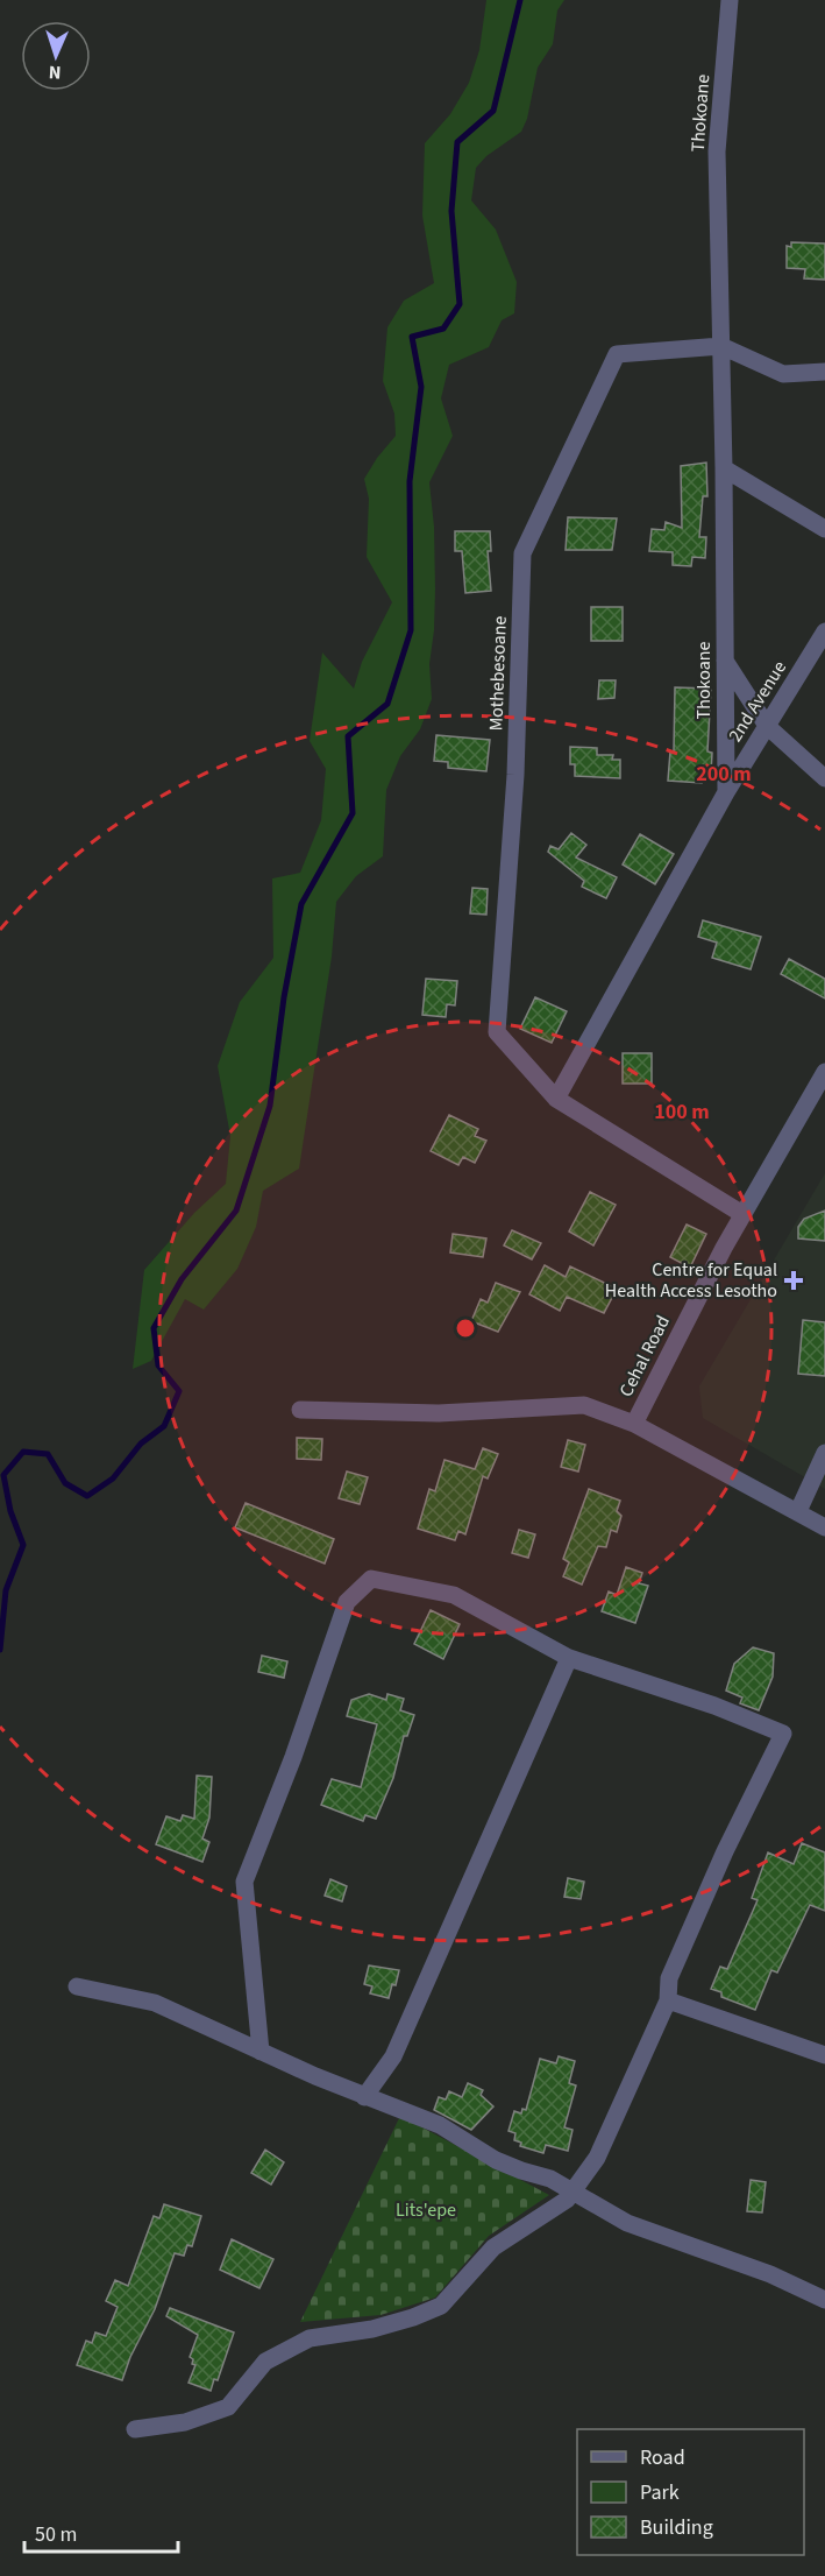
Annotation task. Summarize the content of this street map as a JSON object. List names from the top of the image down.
{
  "streets": {
    "street": [
      "Thokoane",
      "Mothebesoane",
      "2nd Avenue",
      "Cehal Road"
    ]
  },
  "crossings": [
    ["Thokoane", "Mothebesoane"],
    ["Thokoane", "2nd Avenue"]
  ],
  "parks": ["Lits'epe"],
  "places": {
    "health": ["Centre for Equal Health Access Lesotho"]
  },
  "legend": ["Road", "Park", "Building"],
  "scale_bar": "50 m",
  "north": "bottom",
  "rings": ["200 m", "100 m"]
}
